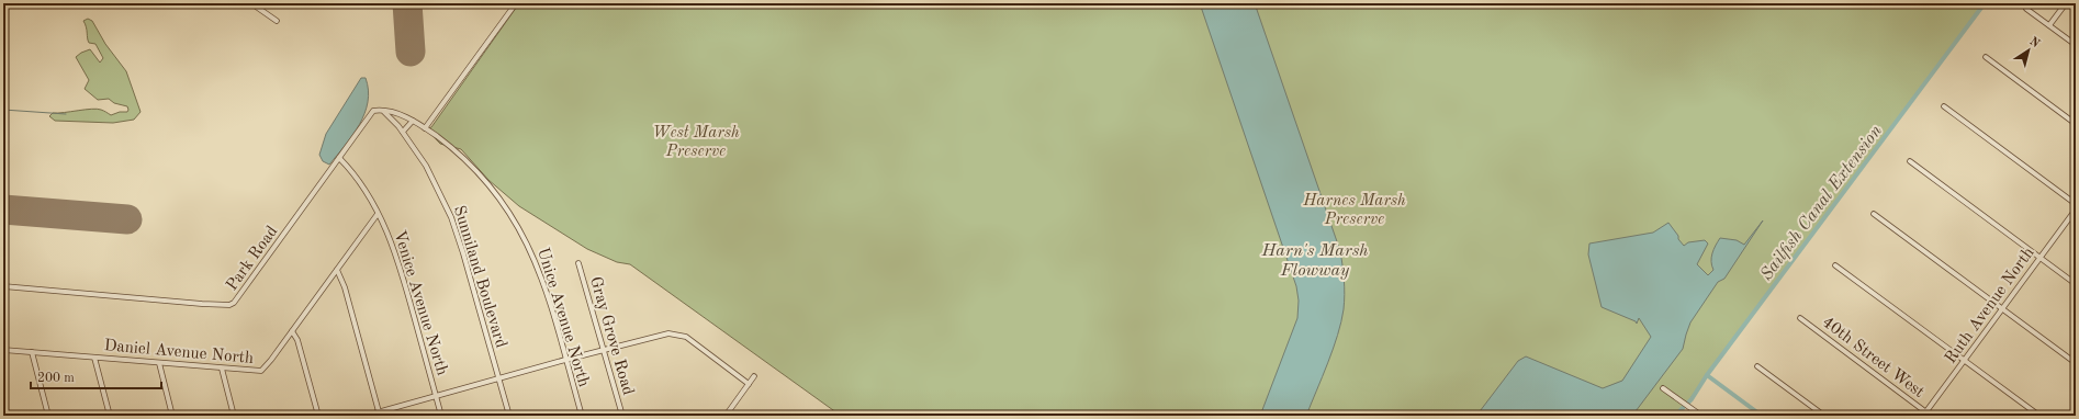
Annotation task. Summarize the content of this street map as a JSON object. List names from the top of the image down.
{
  "streets": {
    "street": [
      "Park Road",
      "Sunniland Boulevard",
      "Venice Avenue North",
      "Ruth Avenue North",
      "Unice Avenue North",
      "Gray Grove Road",
      "Daniel Avenue North",
      "40th Street West"
    ]
  },
  "crossings": [
    ["Park Road", "Sunniland Boulevard"],
    ["Park Road", "Venice Avenue North"],
    ["Park Road", "Unice Avenue North"],
    ["Sunniland Boulevard", "Unice Avenue North"],
    ["Venice Avenue North", "Daniel Avenue North"],
    ["Ruth Avenue North", "40th Street West"]
  ],
  "water": ["Sailfish Canal Extension", "Harn's Marsh Flowway"],
  "parks": ["West Marsh Preserve", "Harnes Marsh Preserve"],
  "scale_bar": "200 m",
  "north": "top right"
}
